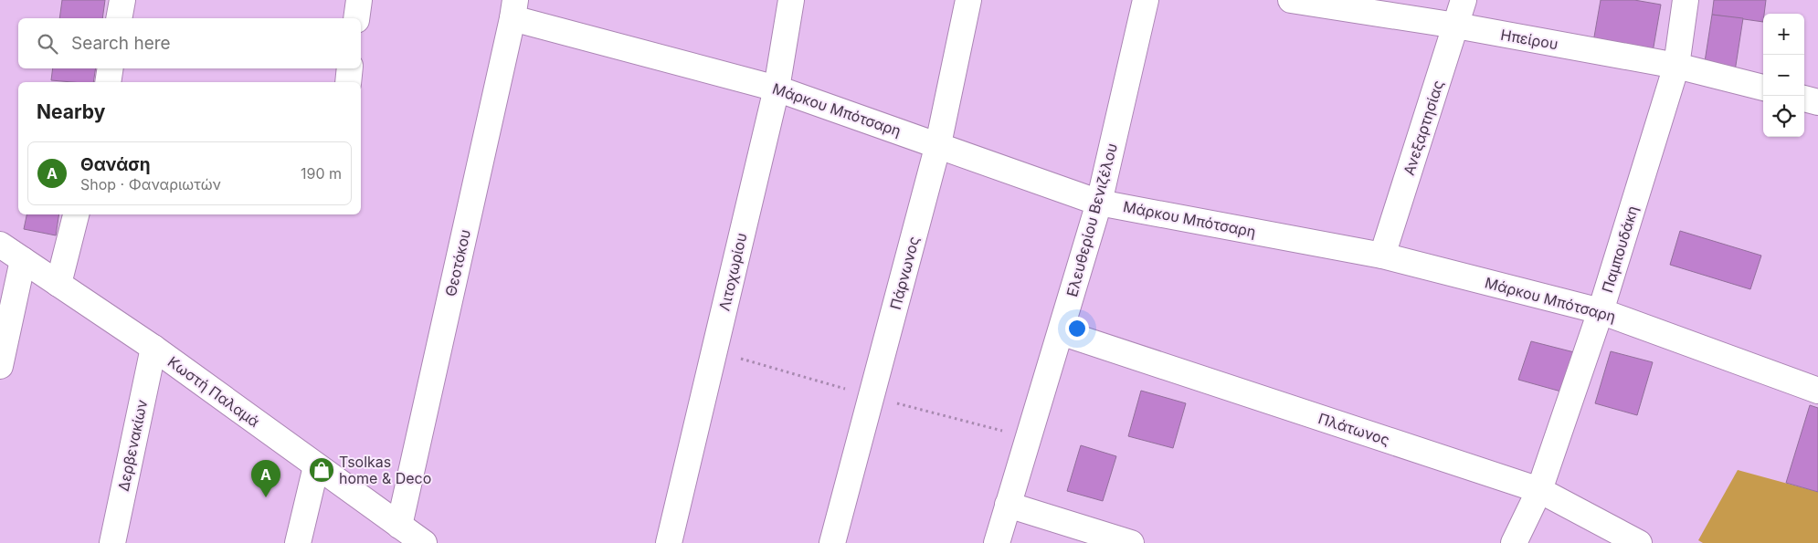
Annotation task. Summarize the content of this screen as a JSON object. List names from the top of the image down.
{
  "streets": {
    "street": [
      "Ηπείρου",
      "Μάρκου Μπότσαρη",
      "Ανεξαρτησίας",
      "Ελευθερίου Βενιζέλου",
      "Παμπουδάκη",
      "Θεοτόκου",
      "Λιτοχωρίου",
      "Πάρνωνος",
      "Κωστή Παλαμά",
      "Πλάτωνος",
      "Δερβενακίων"
    ]
  },
  "crossings": [
    ["Ηπείρου", "Ανεξαρτησίας"],
    ["Ηπείρου", "Παμπουδάκη"],
    ["Μάρκου Μπότσαρη", "Ανεξαρτησίας"],
    ["Μάρκου Μπότσαρη", "Ελευθερίου Βενιζέλου"],
    ["Μάρκου Μπότσαρη", "Παμπουδάκη"],
    ["Μάρκου Μπότσαρη", "Θεοτόκου"],
    ["Μάρκου Μπότσαρη", "Λιτοχωρίου"],
    ["Μάρκου Μπότσαρη", "Πάρνωνος"],
    ["Ελευθερίου Βενιζέλου", "Πλάτωνος"],
    ["Παμπουδάκη", "Πλάτωνος"],
    ["Θεοτόκου", "Κωστή Παλαμά"],
    ["Κωστή Παλαμά", "Δερβενακίων"]
  ],
  "places": {
    "shop": ["Tsolkas home & Deco"]
  },
  "page": {
    "map_buttons": ["+", "−"],
    "search": "Search here",
    "heading": "Nearby",
    "list": [
      {
        "mark": "A",
        "name": "Θανάση",
        "note": "Shop · Φαναριωτών",
        "value": "190 m"
      }
    ],
    "pins": "A"
  }
}
